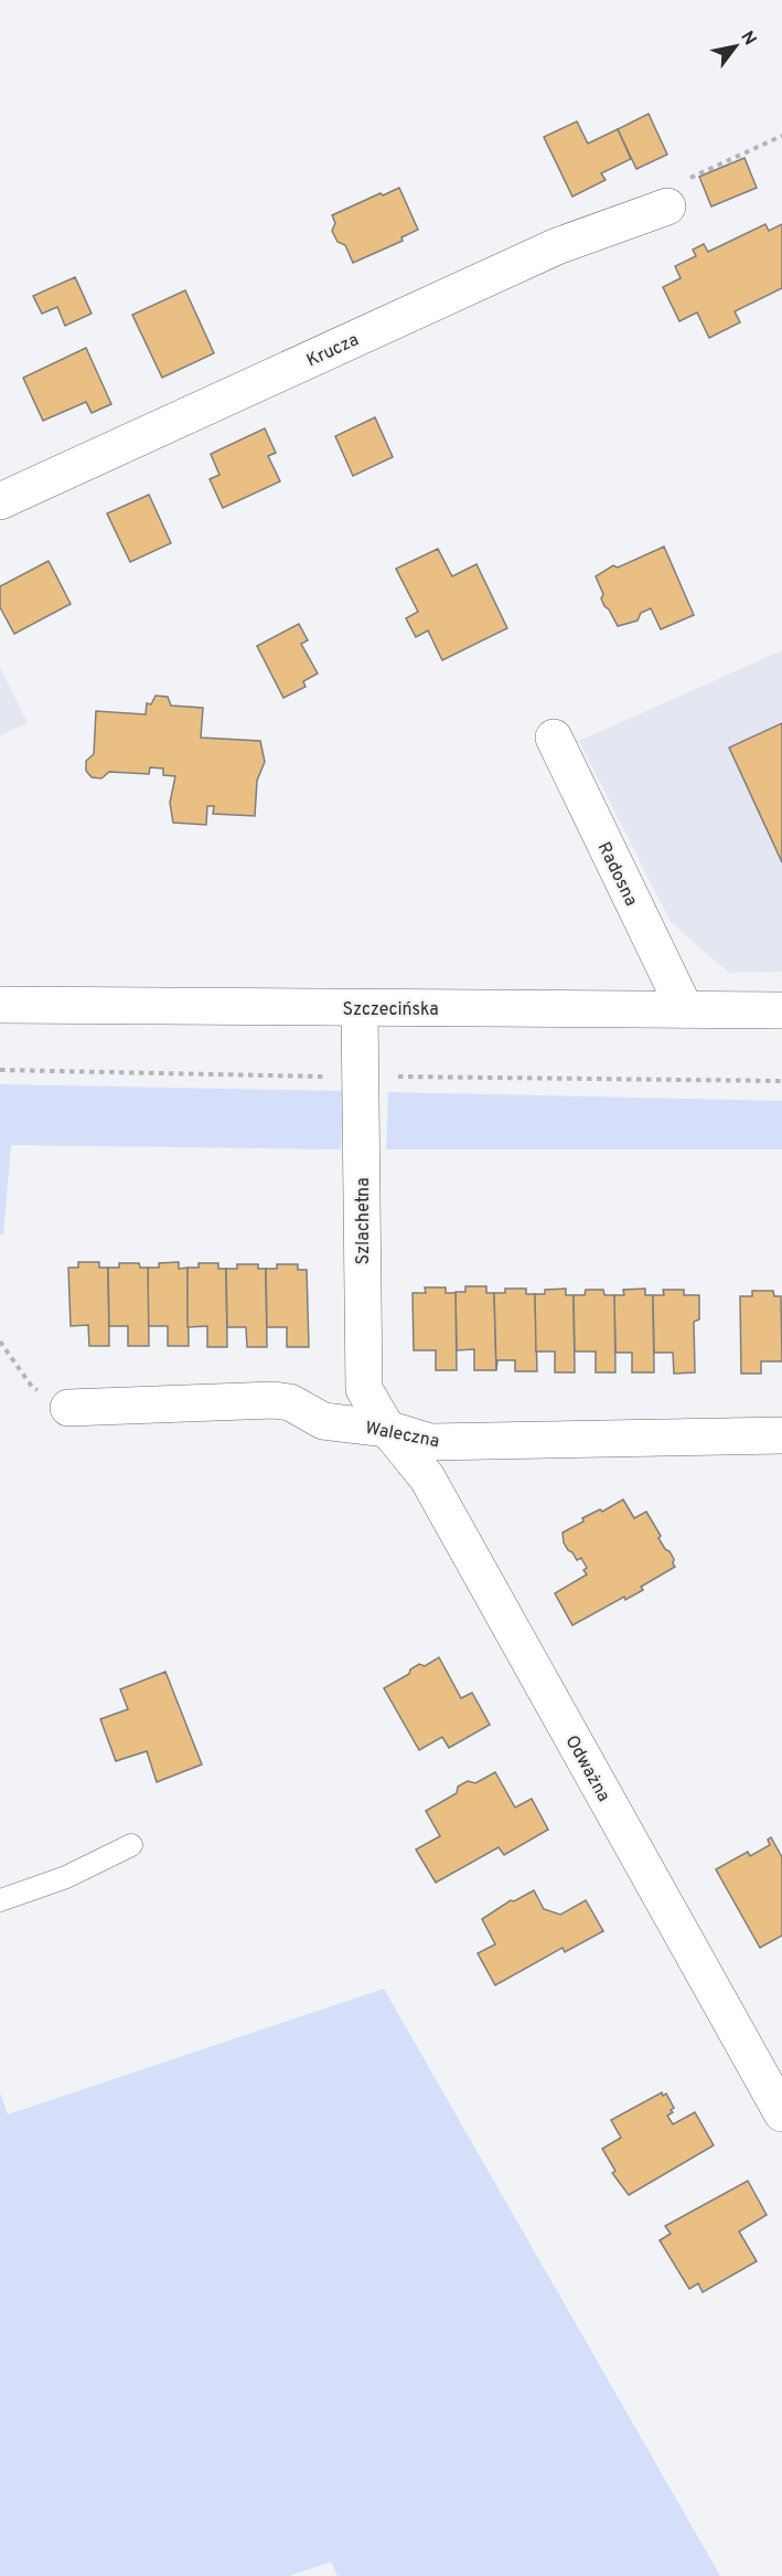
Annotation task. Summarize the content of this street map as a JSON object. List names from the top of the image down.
{
  "streets": {
    "street": [
      "Krucza",
      "Radosna",
      "Szczecińska",
      "Szlachetna",
      "Waleczna",
      "Odważna"
    ]
  },
  "crossings": [
    ["Radosna", "Szczecińska"],
    ["Szczecińska", "Szlachetna"],
    ["Szlachetna", "Waleczna"],
    ["Szlachetna", "Odważna"],
    ["Waleczna", "Odważna"]
  ],
  "north": "top right"
}
